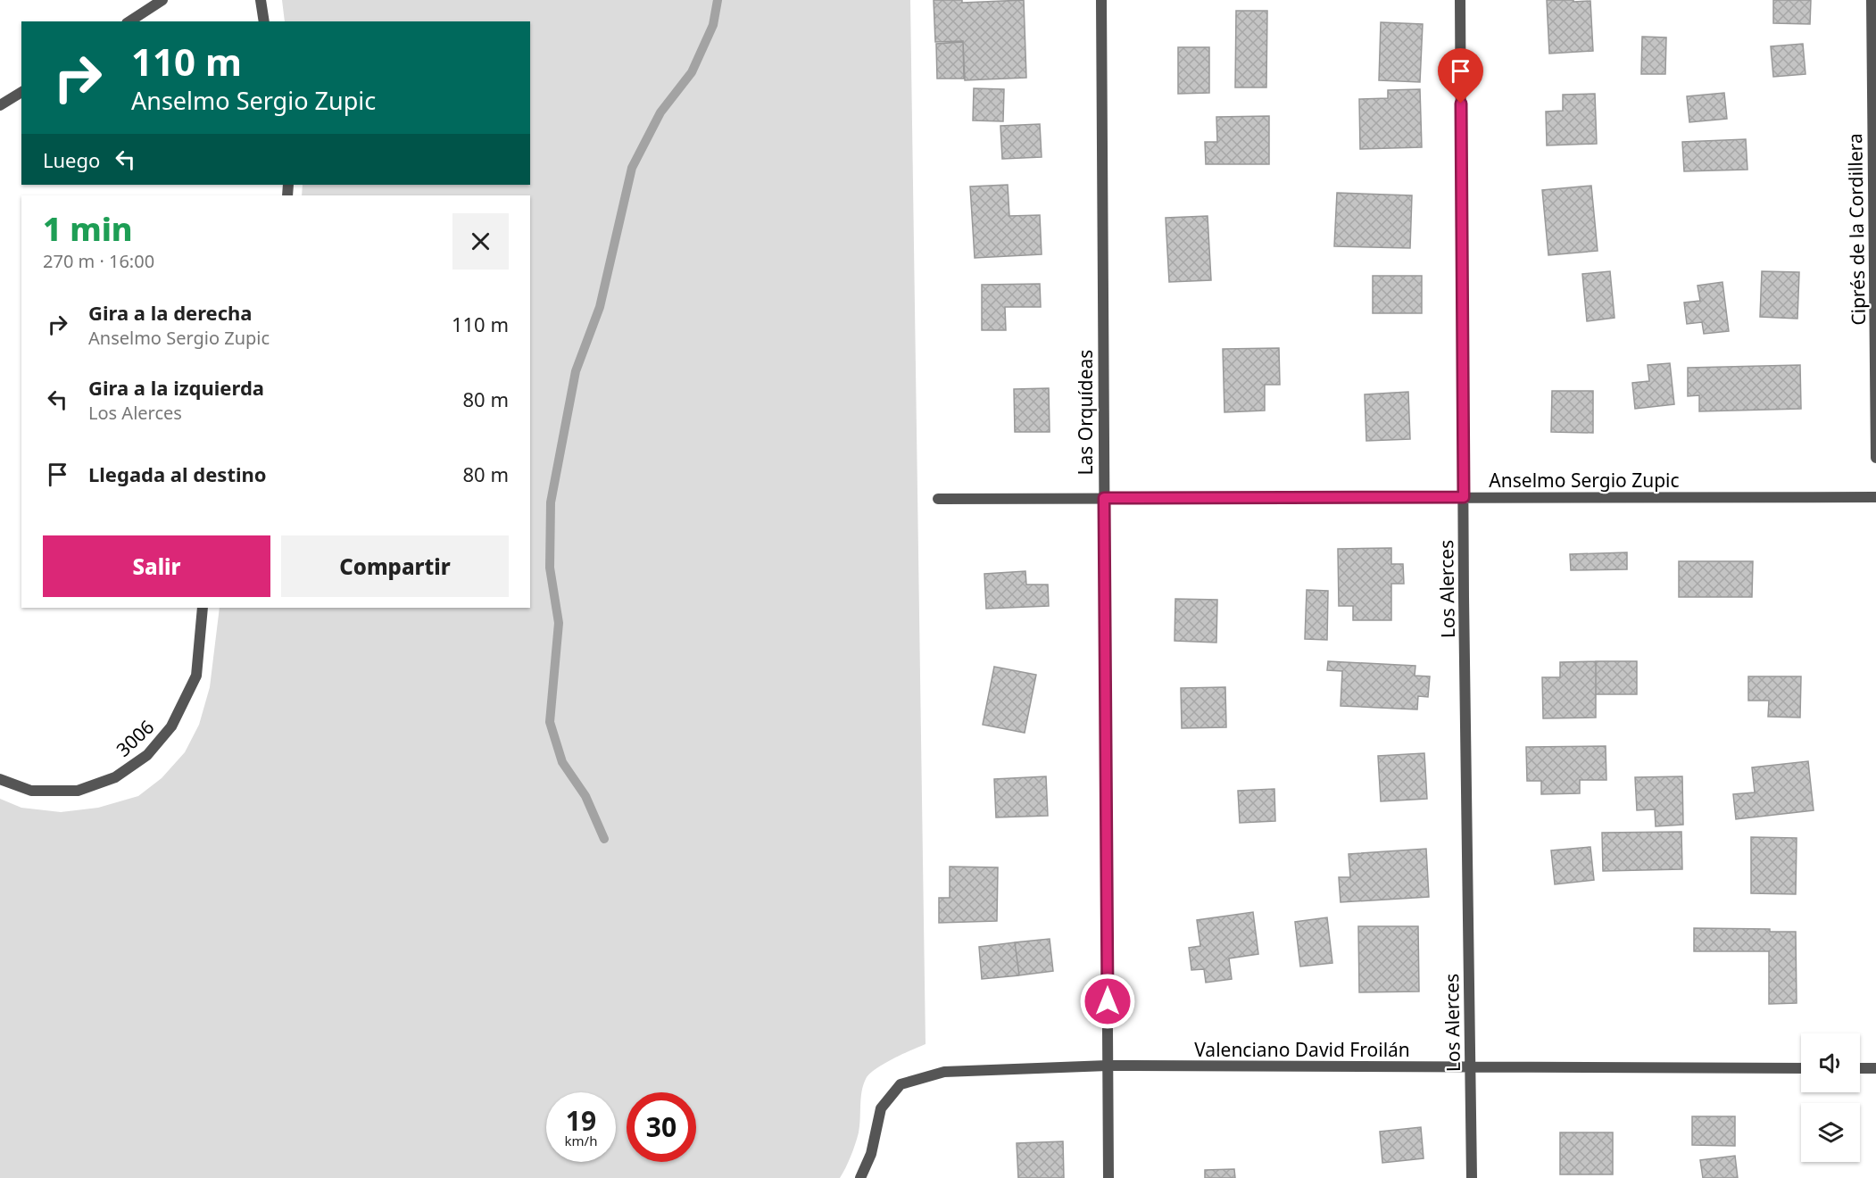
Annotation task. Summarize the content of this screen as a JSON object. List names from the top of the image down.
{
  "streets": {
    "street": [
      "Ciprés de la Cordillera",
      "Las Orquídeas",
      "Anselmo Sergio Zupic",
      "Los Alerces",
      "3006",
      "Valenciano David Froilán"
    ]
  },
  "crossings": [
    ["Las Orquídeas", "Anselmo Sergio Zupic"],
    ["Las Orquídeas", "Valenciano David Froilán"],
    ["Anselmo Sergio Zupic", "Los Alerces"],
    ["Los Alerces", "Valenciano David Froilán"]
  ],
  "page": {
    "turn": ["110 m", "Anselmo Sergio Zupic"],
    "then": "Luego",
    "heading": ["1 min", "270 m · 16:00"],
    "list": [
      {
        "name": "Gira a la derecha",
        "note": "Anselmo Sergio Zupic",
        "value": "110 m"
      },
      {
        "name": "Gira a la izquierda",
        "note": "Los Alerces",
        "value": "80 m"
      },
      {
        "name": "Llegada al destino",
        "value": "80 m"
      }
    ],
    "buttons": ["Salir", "Compartir"],
    "speed": "19 km/h",
    "limit": "30"
  }
}
